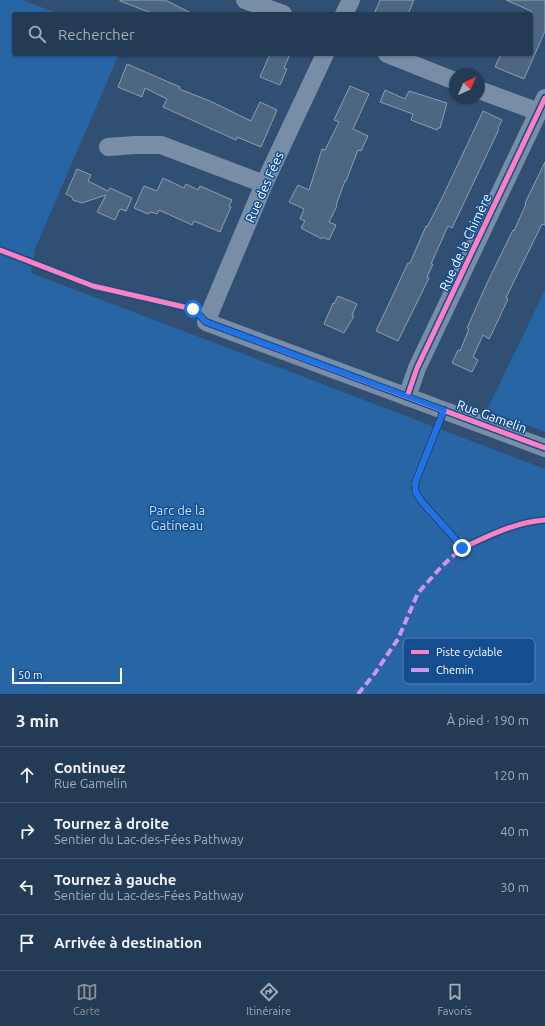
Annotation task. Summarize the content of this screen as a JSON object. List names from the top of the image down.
{
  "streets": {
    "street": ["Rue des Fées", "Rue de la Chimère", "Rue Gamelin"]
  },
  "crossings": [
    ["Rue des Fées", "Rue Gamelin"],
    ["Rue de la Chimère", "Rue Gamelin"]
  ],
  "parks": ["Parc de la Gatineau"],
  "legend": ["Piste cyclable", "Chemin"],
  "scale_bar": "50 m",
  "north": "top right",
  "page": {
    "search": "Rechercher",
    "scale": "50 m",
    "heading": ["3 min", "À pied · 190 m"],
    "list": [
      ["Continuez", "Rue Gamelin", "120 m"],
      ["Tournez à droite", "Sentier du Lac-des-Fées Pathway", "40 m"],
      ["Tournez à gauche", "Sentier du Lac-des-Fées Pathway", "30 m"],
      "Arrivée à destination"
    ],
    "nav": ["Carte", "Itinéraire", "Favoris"]
  }
}
